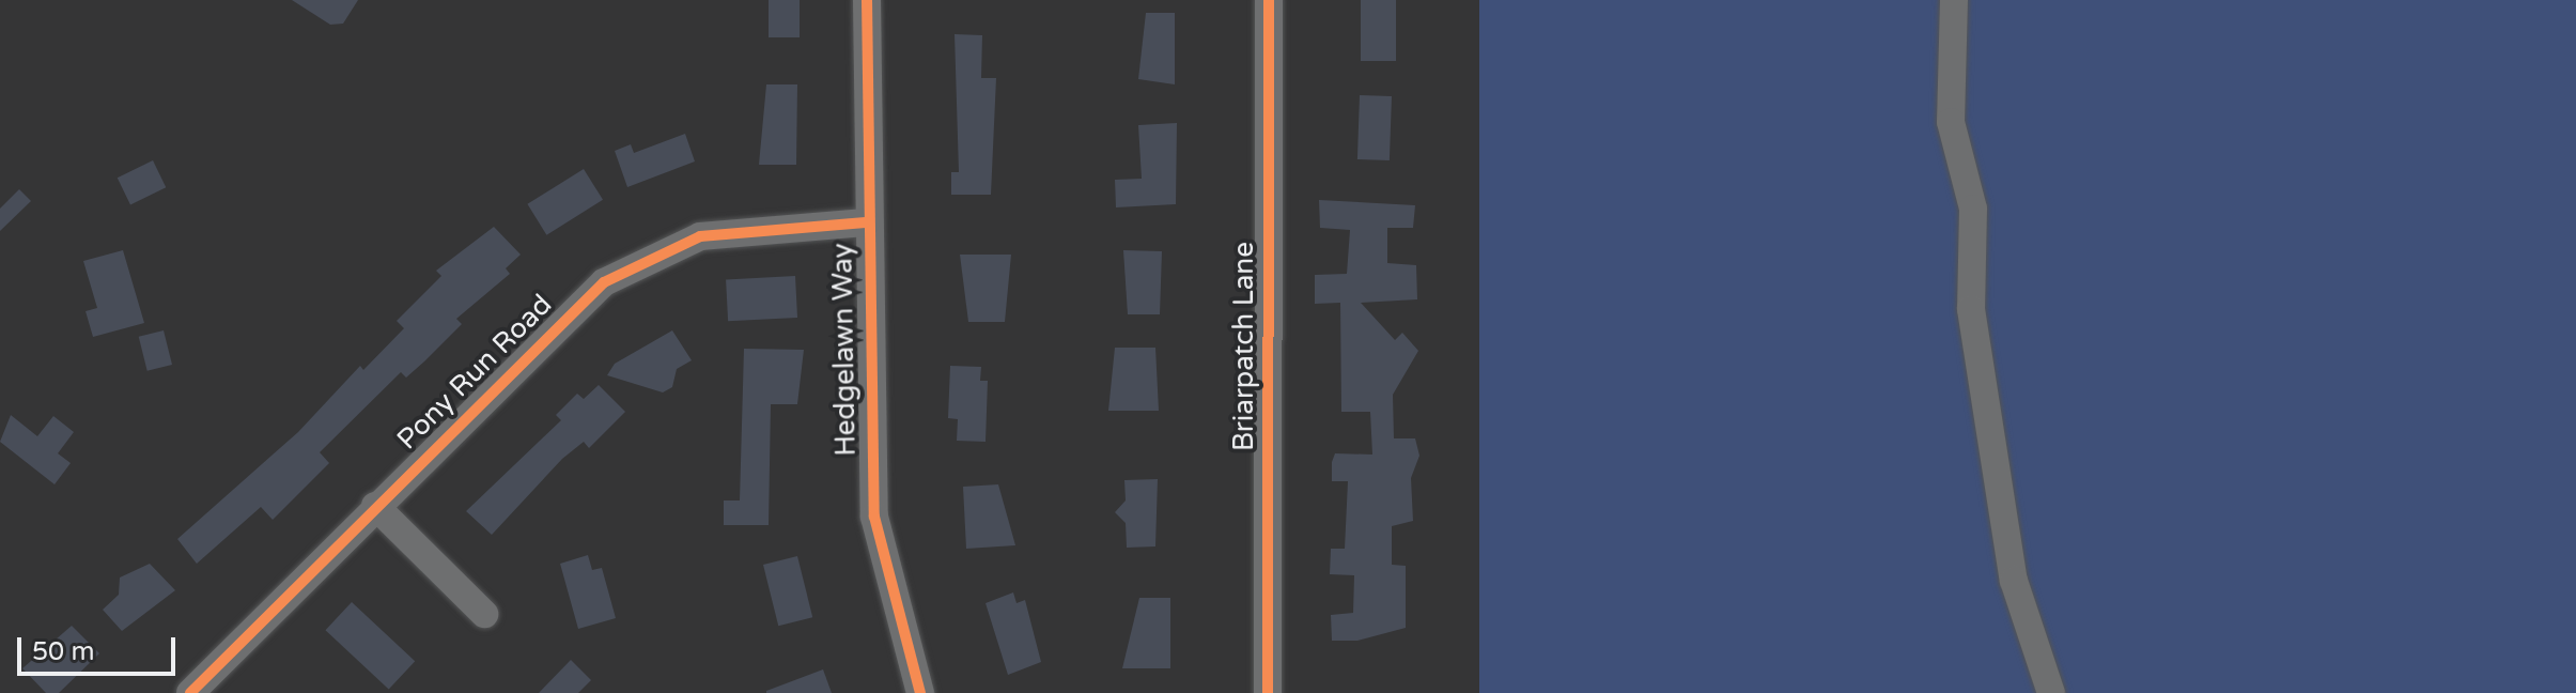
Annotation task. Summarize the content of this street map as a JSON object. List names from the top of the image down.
{
  "streets": {
    "street": ["Briarpatch Lane", "Hedgelawn Way", "Pony Run Road"]
  },
  "crossings": [
    ["Hedgelawn Way", "Pony Run Road"]
  ],
  "scale_bar": "50 m"
}
